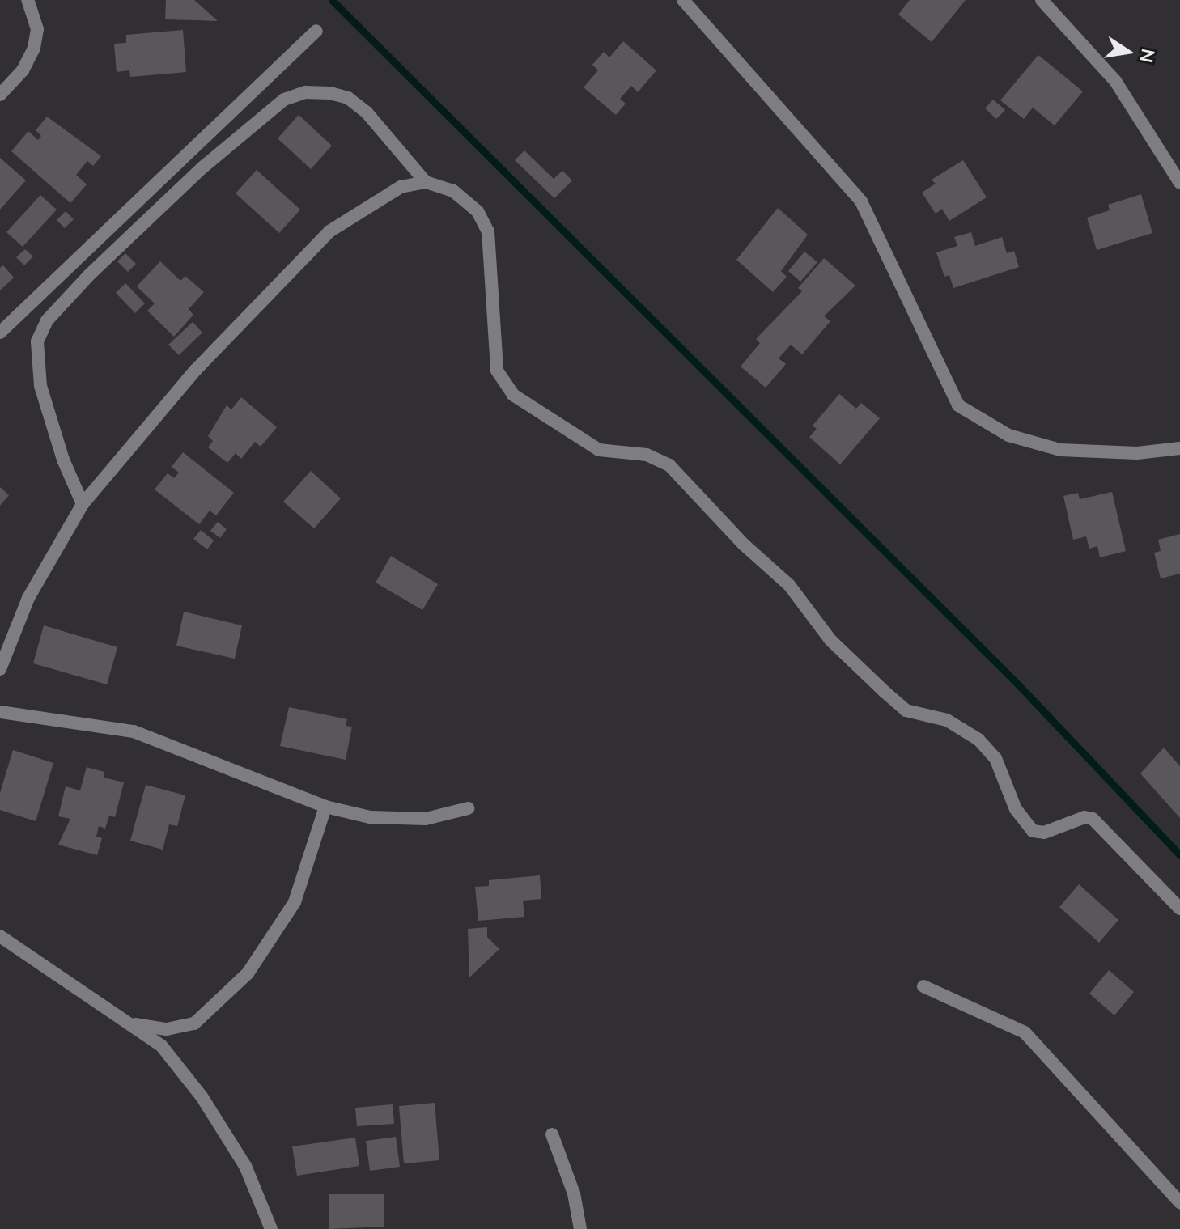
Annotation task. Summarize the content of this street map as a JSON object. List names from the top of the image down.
{
  "north": "right"
}
